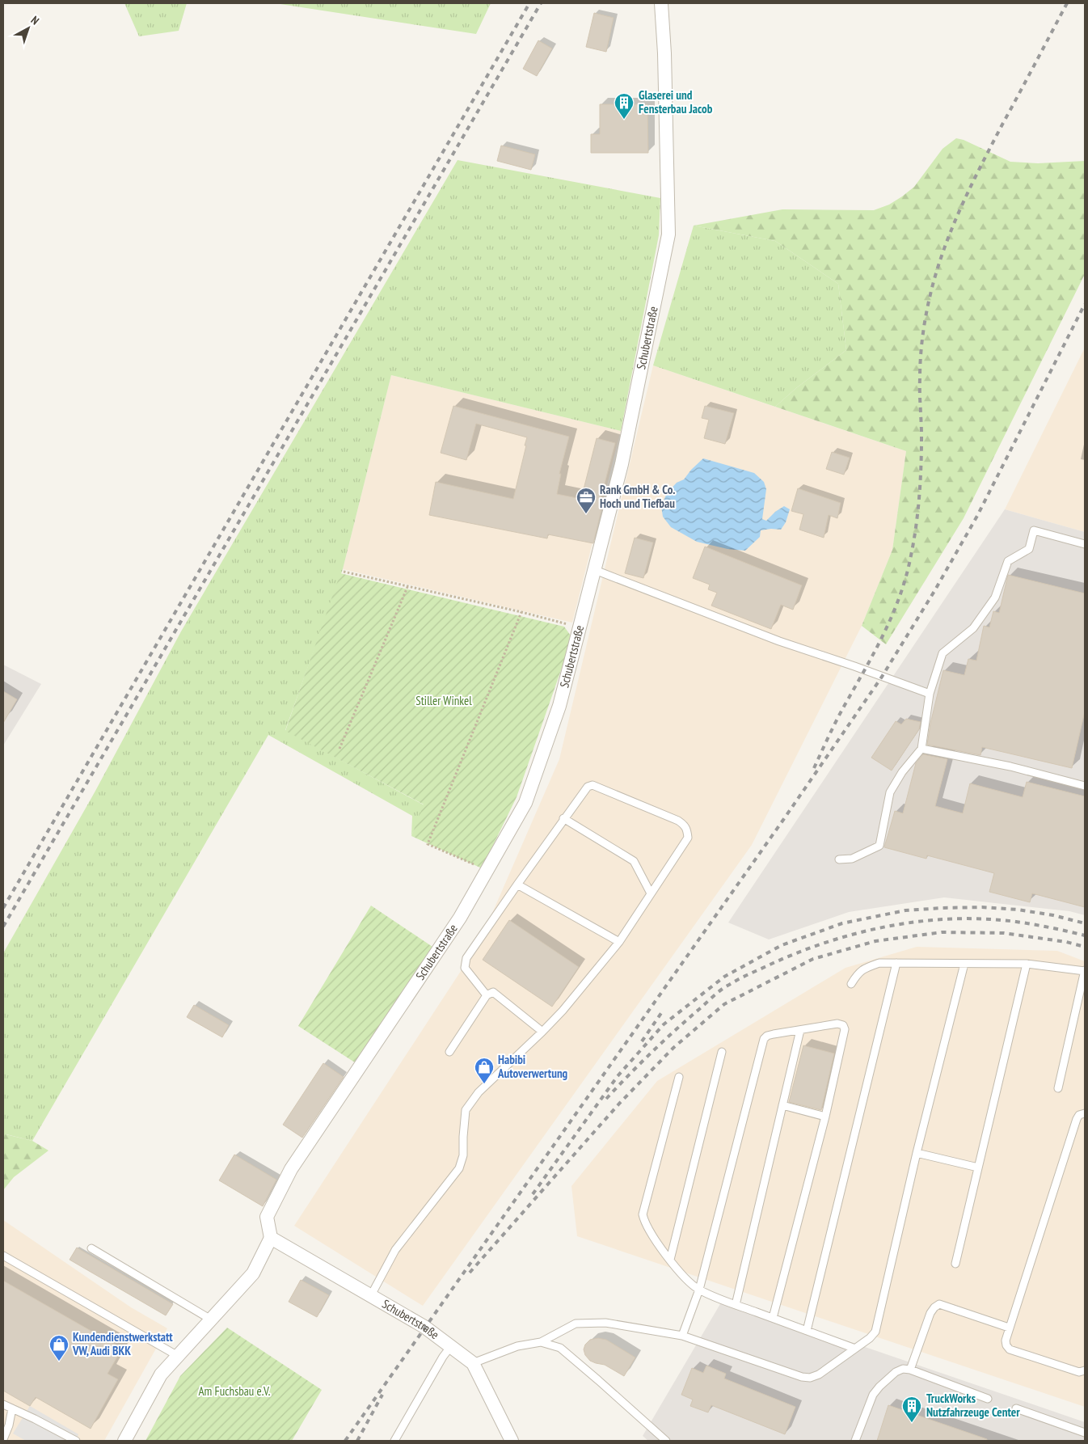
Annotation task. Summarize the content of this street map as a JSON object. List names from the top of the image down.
{
  "streets": {
    "street": ["Schubertstraße"]
  },
  "parks": ["Stiller Winkel", "Am Fuchsbau e.V."],
  "places": {
    "building": ["Glaserei und Fensterbau Jacob", "TruckWorks Nutzfahrzeuge Center"],
    "office": ["Rank GmbH & Co. Hoch und Tiefbau"],
    "shop": ["Habibi Autoverwertung", "Kundendienstwerkstatt VW, Audi BKK"]
  },
  "north": "top right"
}
